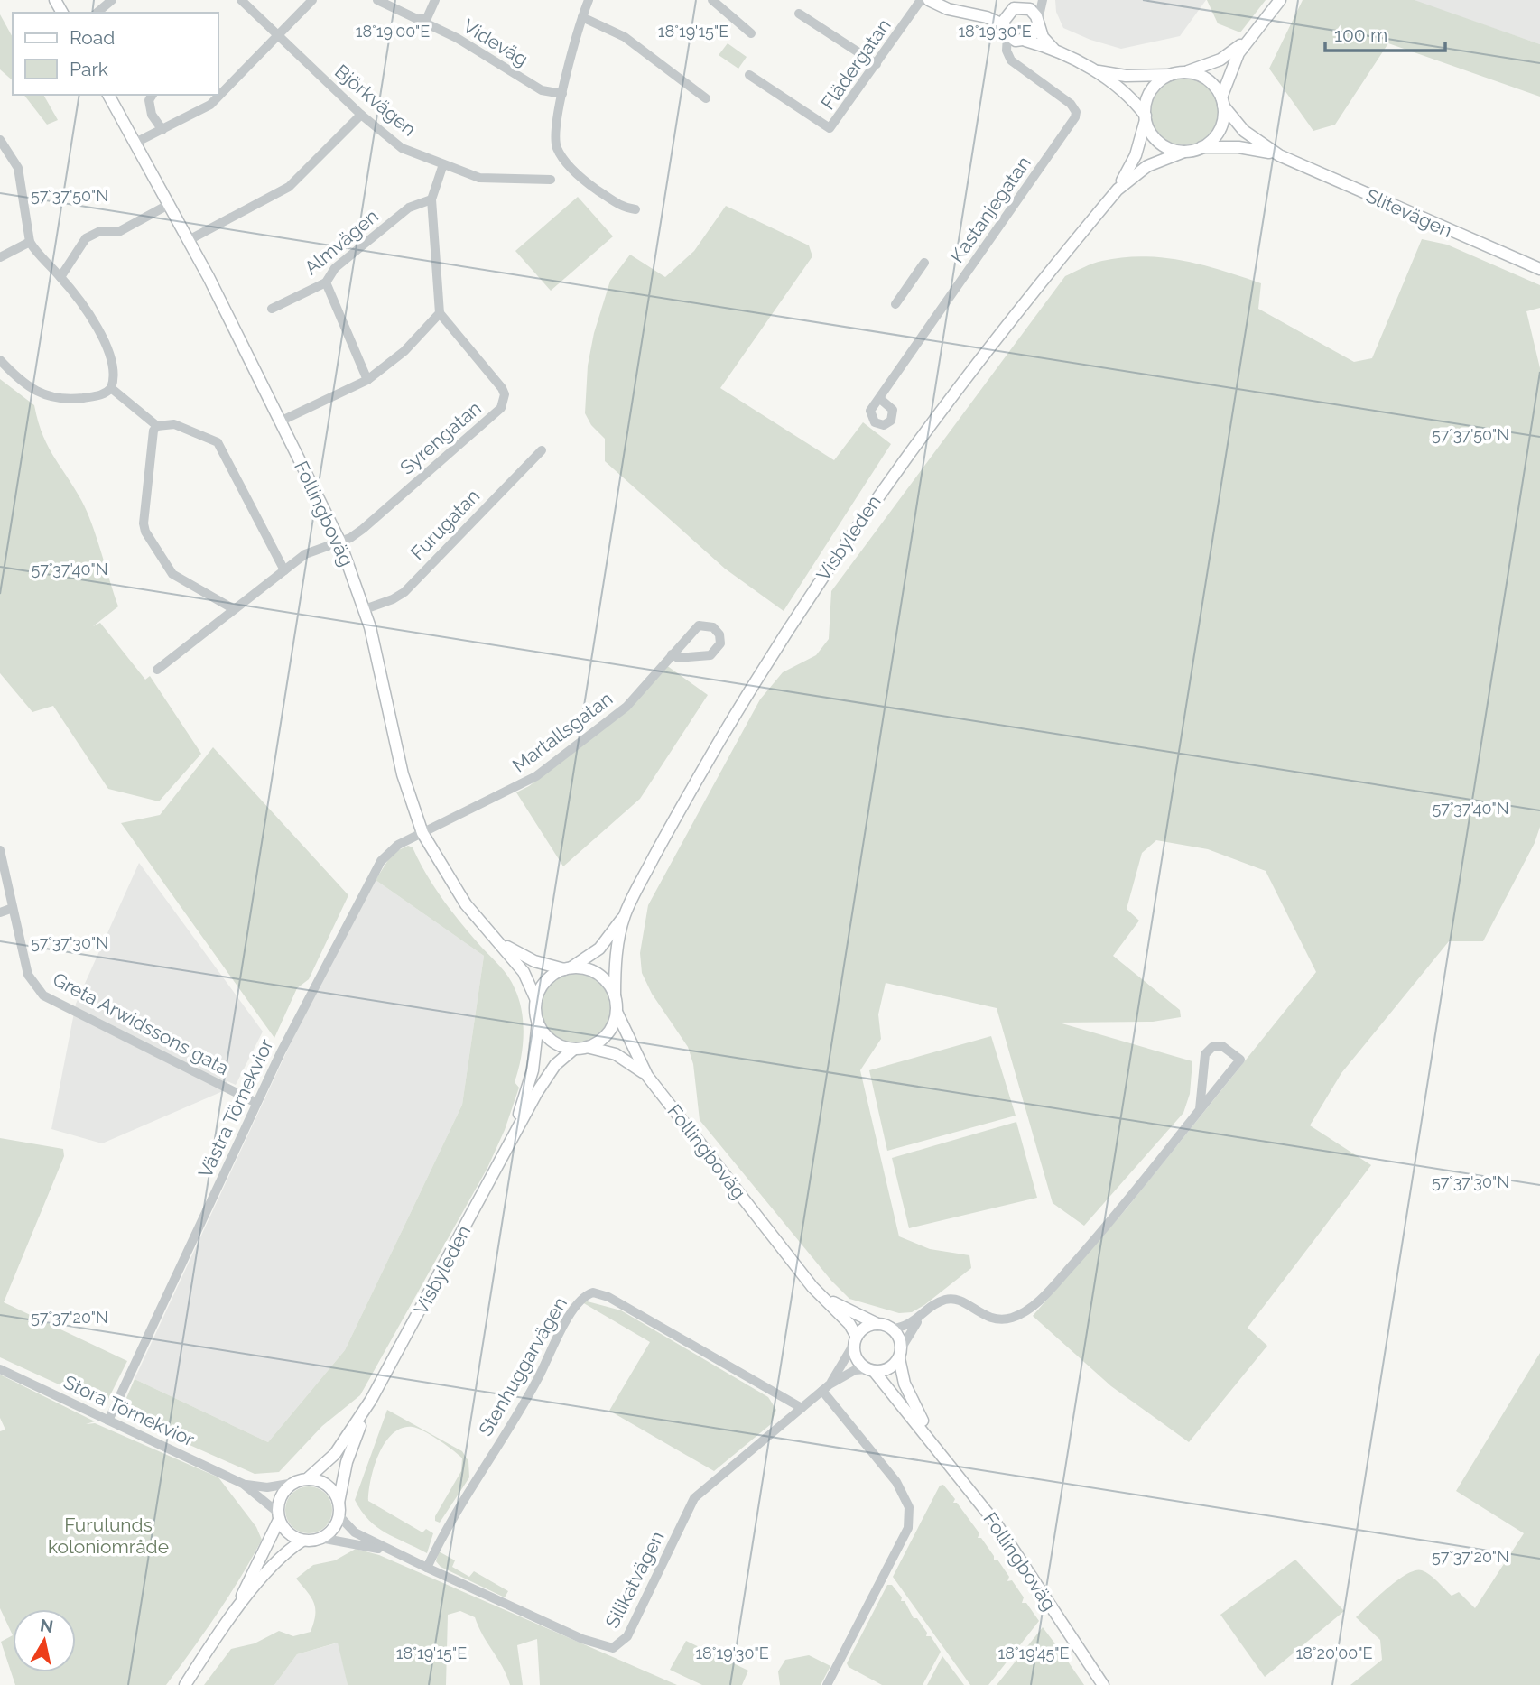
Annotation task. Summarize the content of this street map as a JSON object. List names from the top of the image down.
{
  "streets": {
    "main road": ["Slitevägen", "Follingboväg", "Visbyleden"],
    "street": [
      "Videväg",
      "Flädergatan",
      "Björkvägen",
      "Kastanjegatan",
      "Almvägen",
      "Syrengatan",
      "Furugatan",
      "Martallsgatan",
      "Greta Arwidssons gata",
      "Västra Törnekvior",
      "Stenhuggarvägen",
      "Stora Törnekvior",
      "Silikatvägen"
    ]
  },
  "crossings": [
    ["Slitevägen", "Visbyleden"],
    ["Syrengatan", "Follingboväg"],
    ["Follingboväg", "Furugatan"],
    ["Follingboväg", "Visbyleden"],
    ["Follingboväg", "Martallsgatan"],
    ["Follingboväg", "Västra Törnekvior"],
    ["Martallsgatan", "Västra Törnekvior"],
    ["Greta Arwidssons gata", "Västra Törnekvior"],
    ["Västra Törnekvior", "Stora Törnekvior"],
    ["Stenhuggarvägen", "Silikatvägen"]
  ],
  "parks": ["Furulunds koloniområde"],
  "legend": ["Road", "Park"],
  "scale_bar": "100 m",
  "north": "top",
  "coordinates": [
    "18°19'00\"E",
    "18°19'15\"E",
    "18°19'30\"E",
    "57°37'50\"N",
    "57°37'40\"N",
    "57°37'30\"N",
    "57°37'20\"N",
    "18°19'45\"E",
    "18°20'00\"E"
  ]
}
